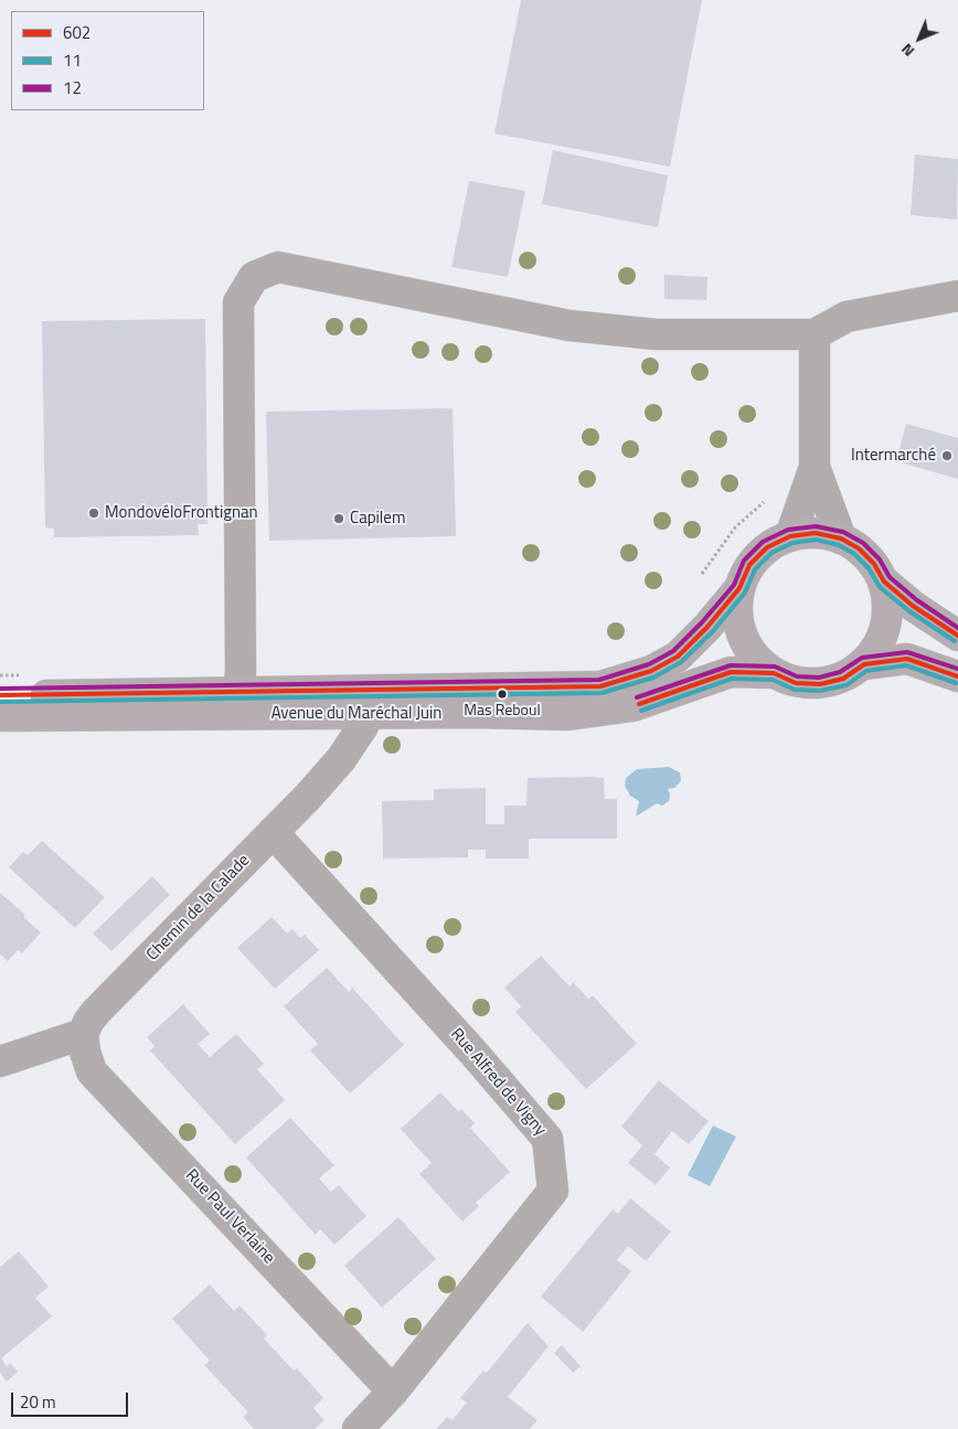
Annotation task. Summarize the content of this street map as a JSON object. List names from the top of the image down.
{
  "streets": {
    "main road": ["Avenue du Maréchal Juin"],
    "street": ["Chemin de la Calade", "Rue Alfred de Vigny", "Rue Paul Verlaine"]
  },
  "crossings": [
    ["Avenue du Maréchal Juin", "Chemin de la Calade"],
    ["Chemin de la Calade", "Rue Alfred de Vigny"],
    ["Chemin de la Calade", "Rue Paul Verlaine"],
    ["Rue Alfred de Vigny", "Rue Paul Verlaine"]
  ],
  "places": [
    "Intermarché",
    "MondovéloFrontignan",
    "Capilem",
    "Mas Reboul"
  ],
  "lines": ["transit line 12", "transit line 602", "transit line 11"],
  "legend": ["602", "11", "12"],
  "scale_bar": "20 m",
  "north": "bottom left"
}
